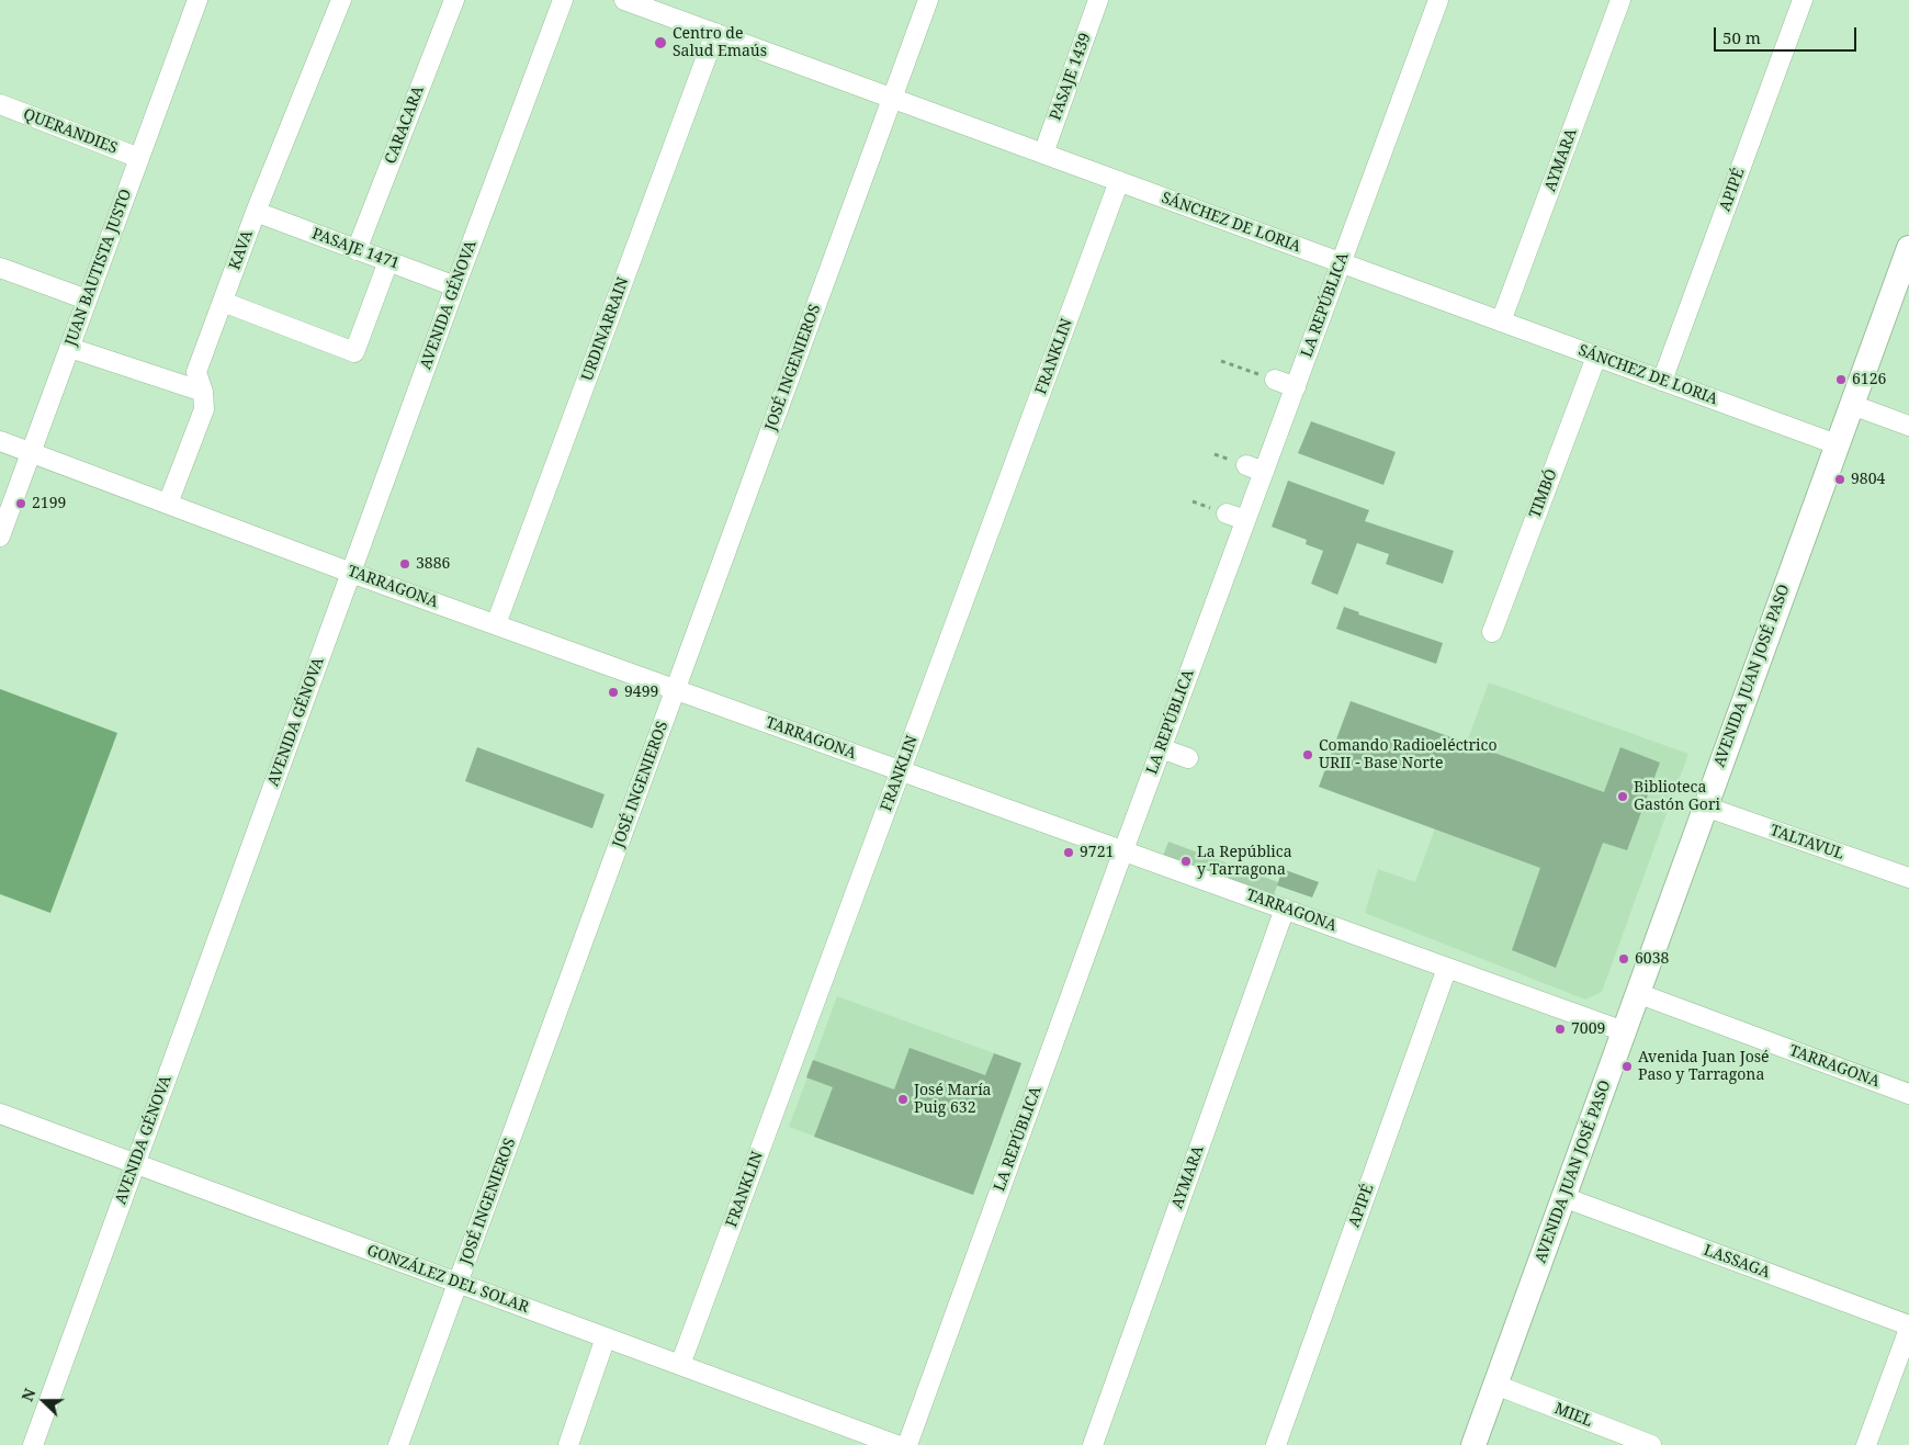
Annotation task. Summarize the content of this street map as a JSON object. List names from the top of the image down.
{
  "streets": {
    "main road": ["AVENIDA JUAN JOSÉ PASO"],
    "street": [
      "PASAJE 1439",
      "CARACARA",
      "QUERANDIES",
      "AYMARA",
      "APIPÉ",
      "SÁNCHEZ DE LORIA",
      "PASAJE 1471",
      "KAVA",
      "JUAN BAUTISTA JUSTO",
      "AVENIDA GÉNOVA",
      "LA REPÚBLICA",
      "URDINARRAIN",
      "FRANKLIN",
      "JOSÉ INGENIEROS",
      "TIMBÓ",
      "TARRAGONA",
      "TALTAVUL",
      "LASSAGA",
      "GONZÁLEZ DEL SOLAR",
      "MIEL"
    ]
  },
  "crossings": [
    ["PASAJE 1439", "SÁNCHEZ DE LORIA"],
    ["CARACARA", "PASAJE 1471"],
    ["QUERANDIES", "JUAN BAUTISTA JUSTO"],
    ["AYMARA", "SÁNCHEZ DE LORIA"],
    ["AYMARA", "TARRAGONA"],
    ["APIPÉ", "SÁNCHEZ DE LORIA"],
    ["APIPÉ", "TARRAGONA"],
    ["SÁNCHEZ DE LORIA", "LA REPÚBLICA"],
    ["SÁNCHEZ DE LORIA", "URDINARRAIN"],
    ["SÁNCHEZ DE LORIA", "FRANKLIN"],
    ["SÁNCHEZ DE LORIA", "JOSÉ INGENIEROS"],
    ["SÁNCHEZ DE LORIA", "TIMBÓ"],
    ["SÁNCHEZ DE LORIA", "AVENIDA JUAN JOSÉ PASO"],
    ["PASAJE 1471", "KAVA"],
    ["PASAJE 1471", "AVENIDA GÉNOVA"],
    ["KAVA", "TARRAGONA"],
    ["JUAN BAUTISTA JUSTO", "TARRAGONA"],
    ["AVENIDA GÉNOVA", "TARRAGONA"],
    ["AVENIDA GÉNOVA", "GONZÁLEZ DEL SOLAR"],
    ["LA REPÚBLICA", "TARRAGONA"],
    ["URDINARRAIN", "TARRAGONA"],
    ["FRANKLIN", "TARRAGONA"],
    ["FRANKLIN", "GONZÁLEZ DEL SOLAR"],
    ["JOSÉ INGENIEROS", "TARRAGONA"],
    ["JOSÉ INGENIEROS", "GONZÁLEZ DEL SOLAR"],
    ["TARRAGONA", "AVENIDA JUAN JOSÉ PASO"],
    ["AVENIDA JUAN JOSÉ PASO", "TALTAVUL"],
    ["AVENIDA JUAN JOSÉ PASO", "LASSAGA"],
    ["AVENIDA JUAN JOSÉ PASO", "MIEL"]
  ],
  "places": [
    "Centro de Salud Emaús",
    "6126",
    "9804",
    "2199",
    "3886",
    "9499",
    "Comando Radioeléctrico URII - Base Norte",
    "Biblioteca Gastón Gori",
    "9721",
    "La República y Tarragona",
    "6038",
    "7009",
    "Avenida Juan José Paso y Tarragona",
    "José María Puig 632"
  ],
  "scale_bar": "50 m",
  "north": "left"
}
